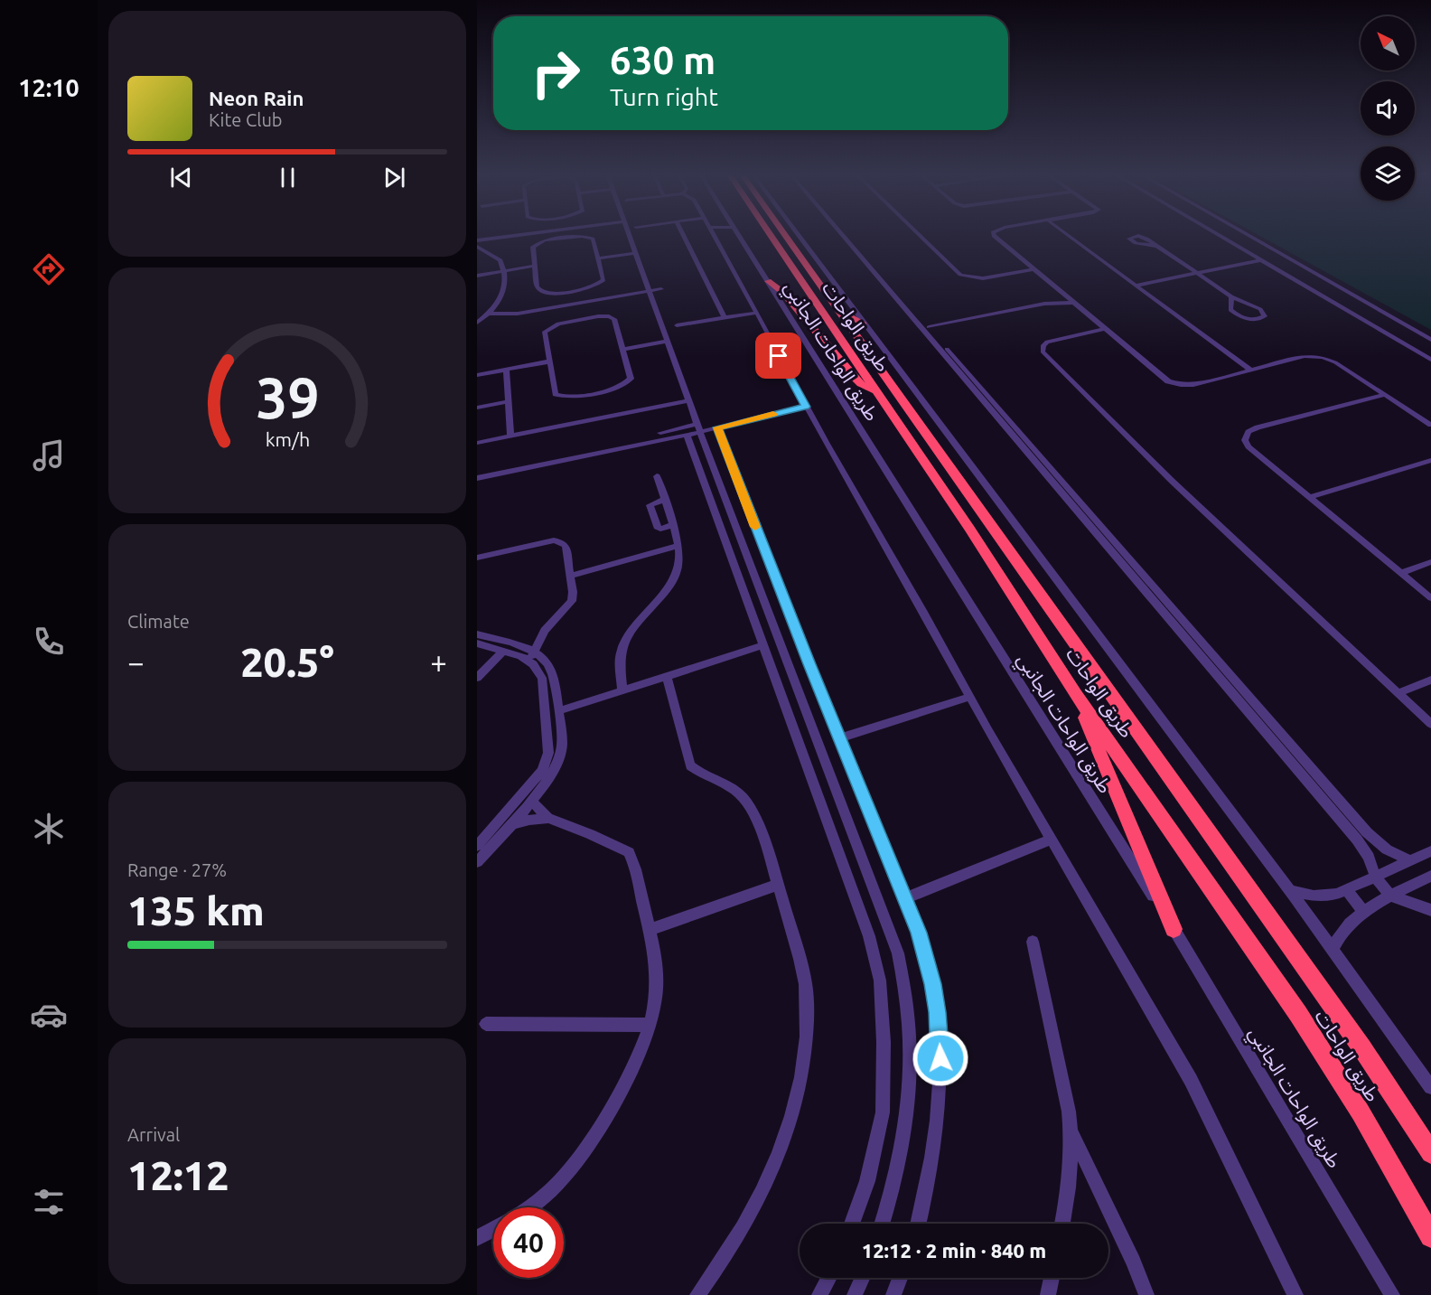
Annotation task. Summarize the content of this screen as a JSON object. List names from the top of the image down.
{
  "streets": {
    "highway": ["طريق الواحات"],
    "street": ["طريق الواحات الجانبي"]
  },
  "north": "top left",
  "page": {
    "tabs": "12:10",
    "turn": ["630 m", "Turn right"],
    "song": ["Neon Rain", "Kite Club"],
    "tile": [
      "Climate",
      ["Range · 27%", "135 km"],
      ["Arrival", "12:12"]
    ],
    "heat": ["−", "20.5°", "+"],
    "limit": "40",
    "trip": "12:12 · 2 min · 840 m",
    "gauge": ["39", "km/h"]
  }
}
